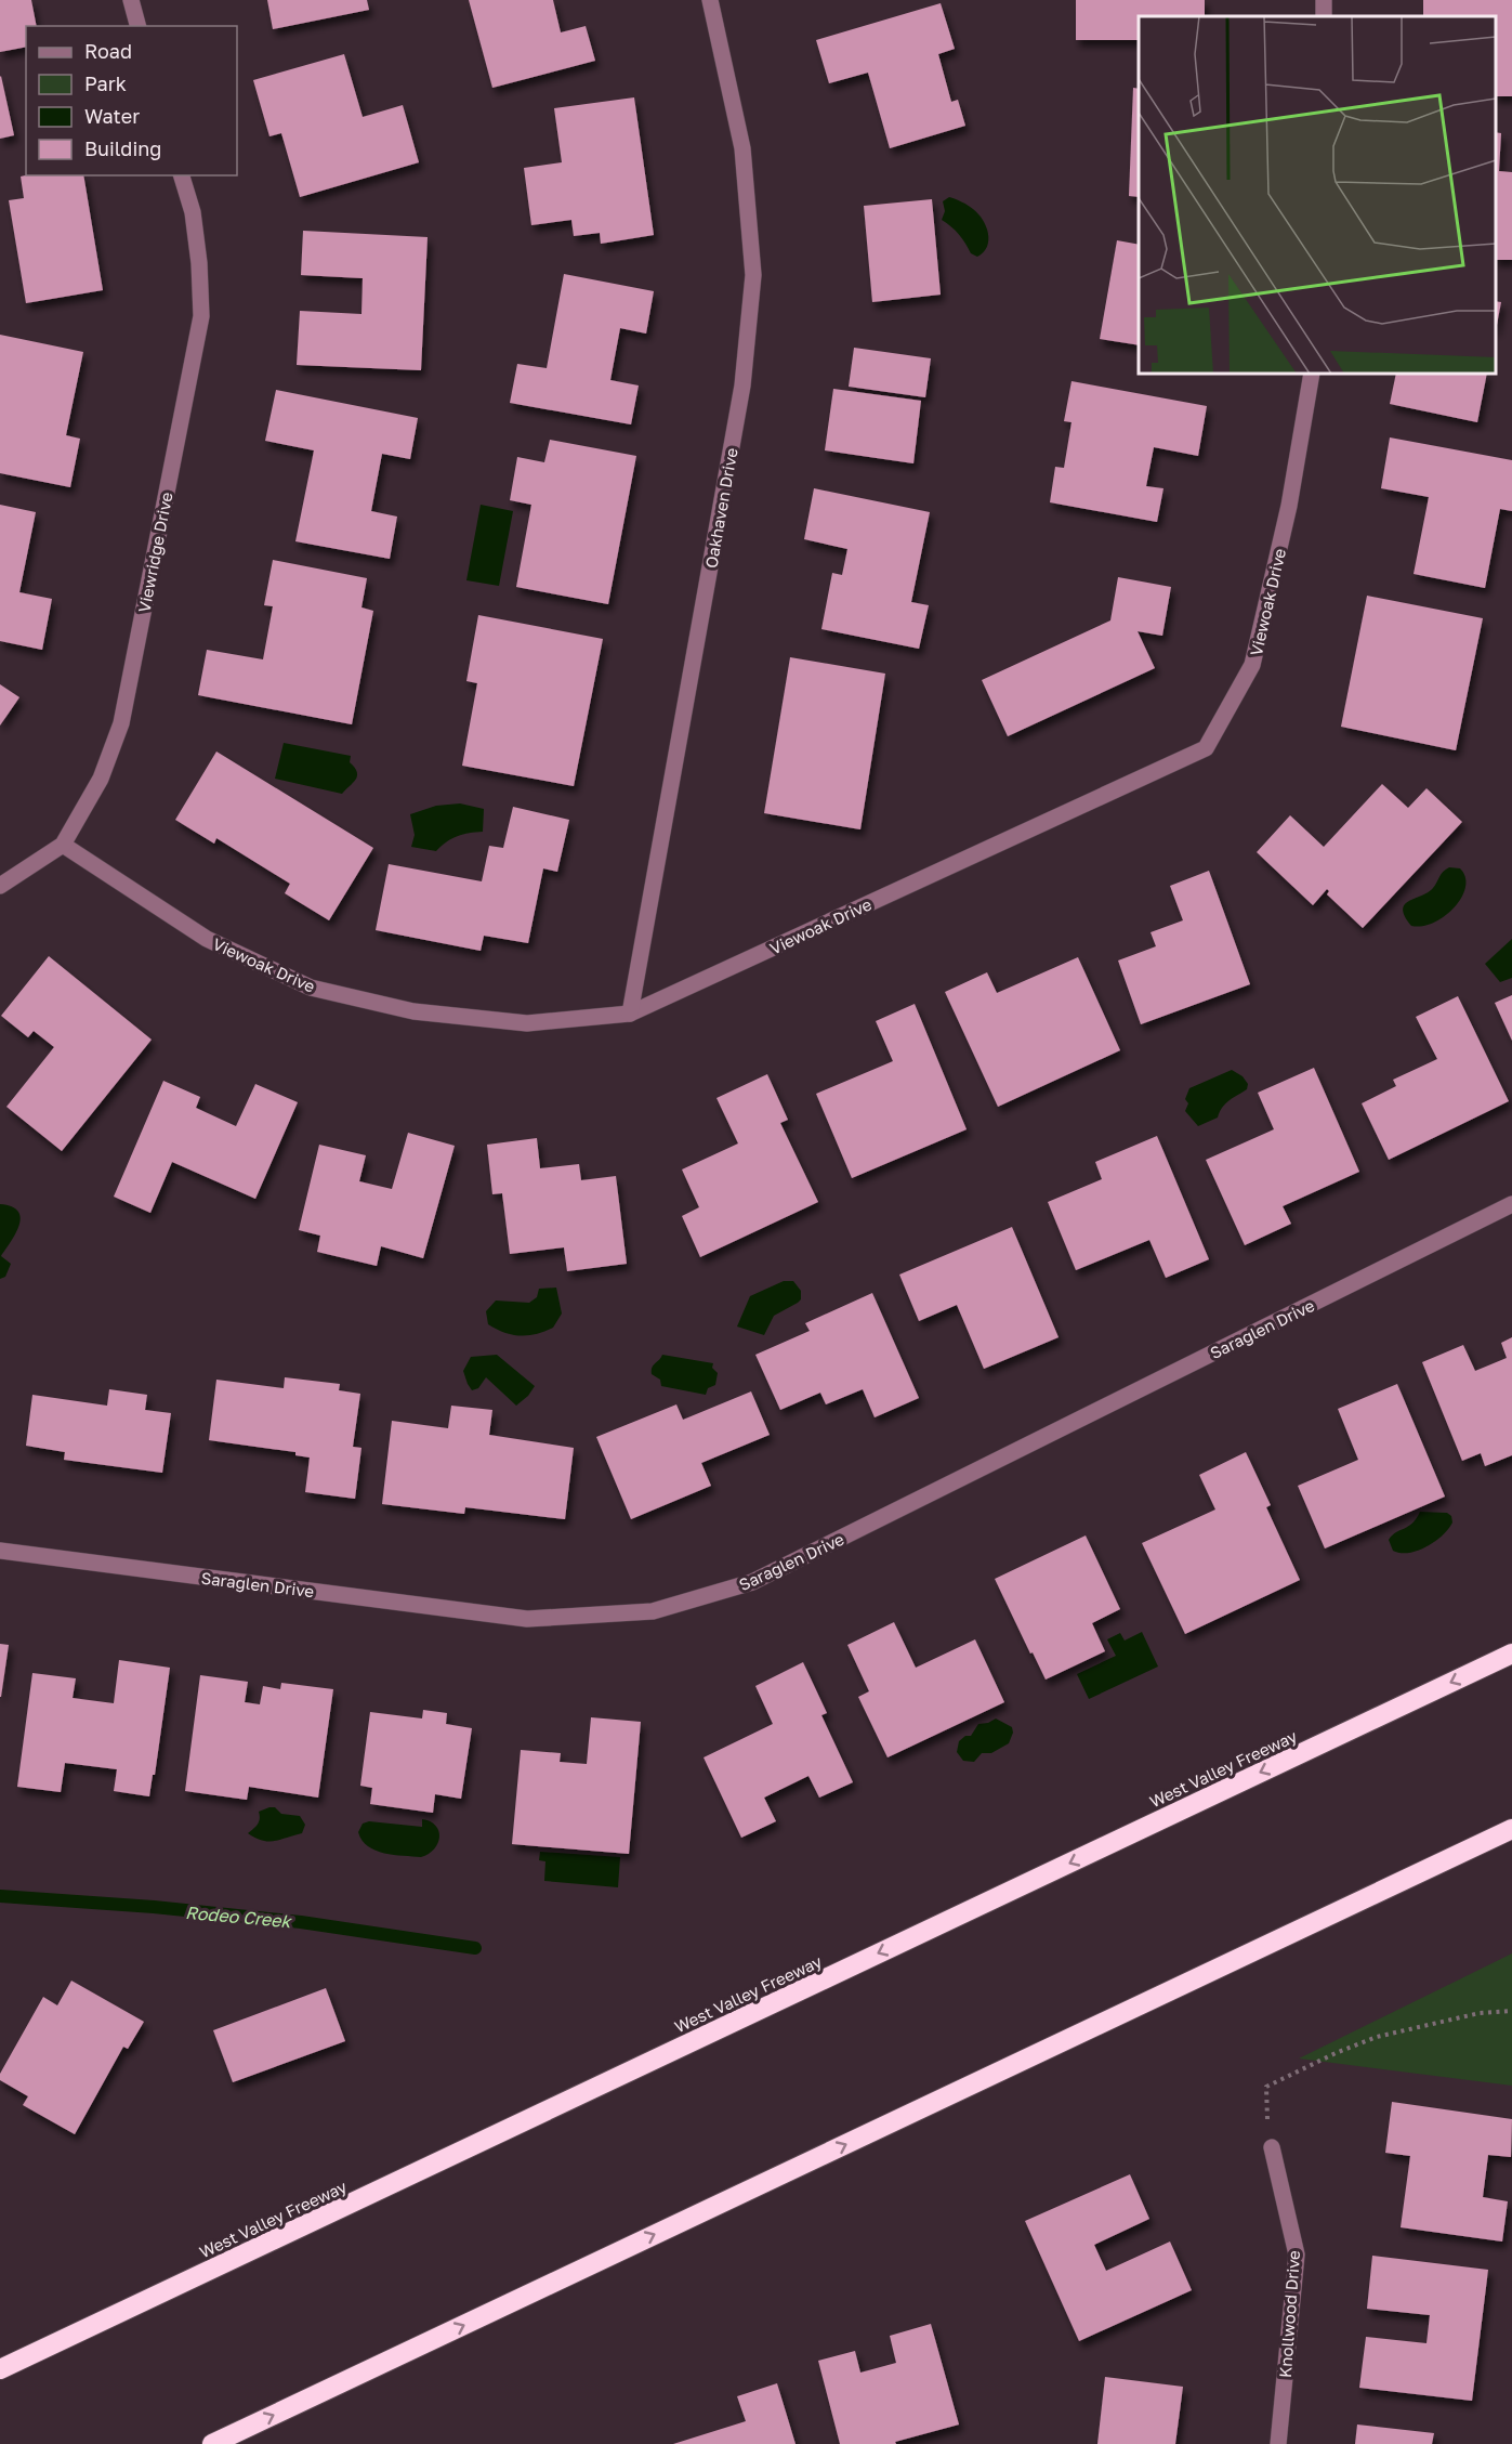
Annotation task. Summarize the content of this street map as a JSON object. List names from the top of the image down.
{
  "streets": {
    "highway": ["West Valley Freeway"],
    "street": [
      "Oakhaven Drive",
      "Viewridge Drive",
      "Viewoak Drive",
      "Saraglen Drive",
      "Knollwood Drive"
    ]
  },
  "crossings": [
    ["Oakhaven Drive", "Viewoak Drive"],
    ["Viewridge Drive", "Viewoak Drive"]
  ],
  "water": ["Rodeo Creek"],
  "legend": [
    "Road",
    "Park",
    "Water",
    "Building"
  ]
}
